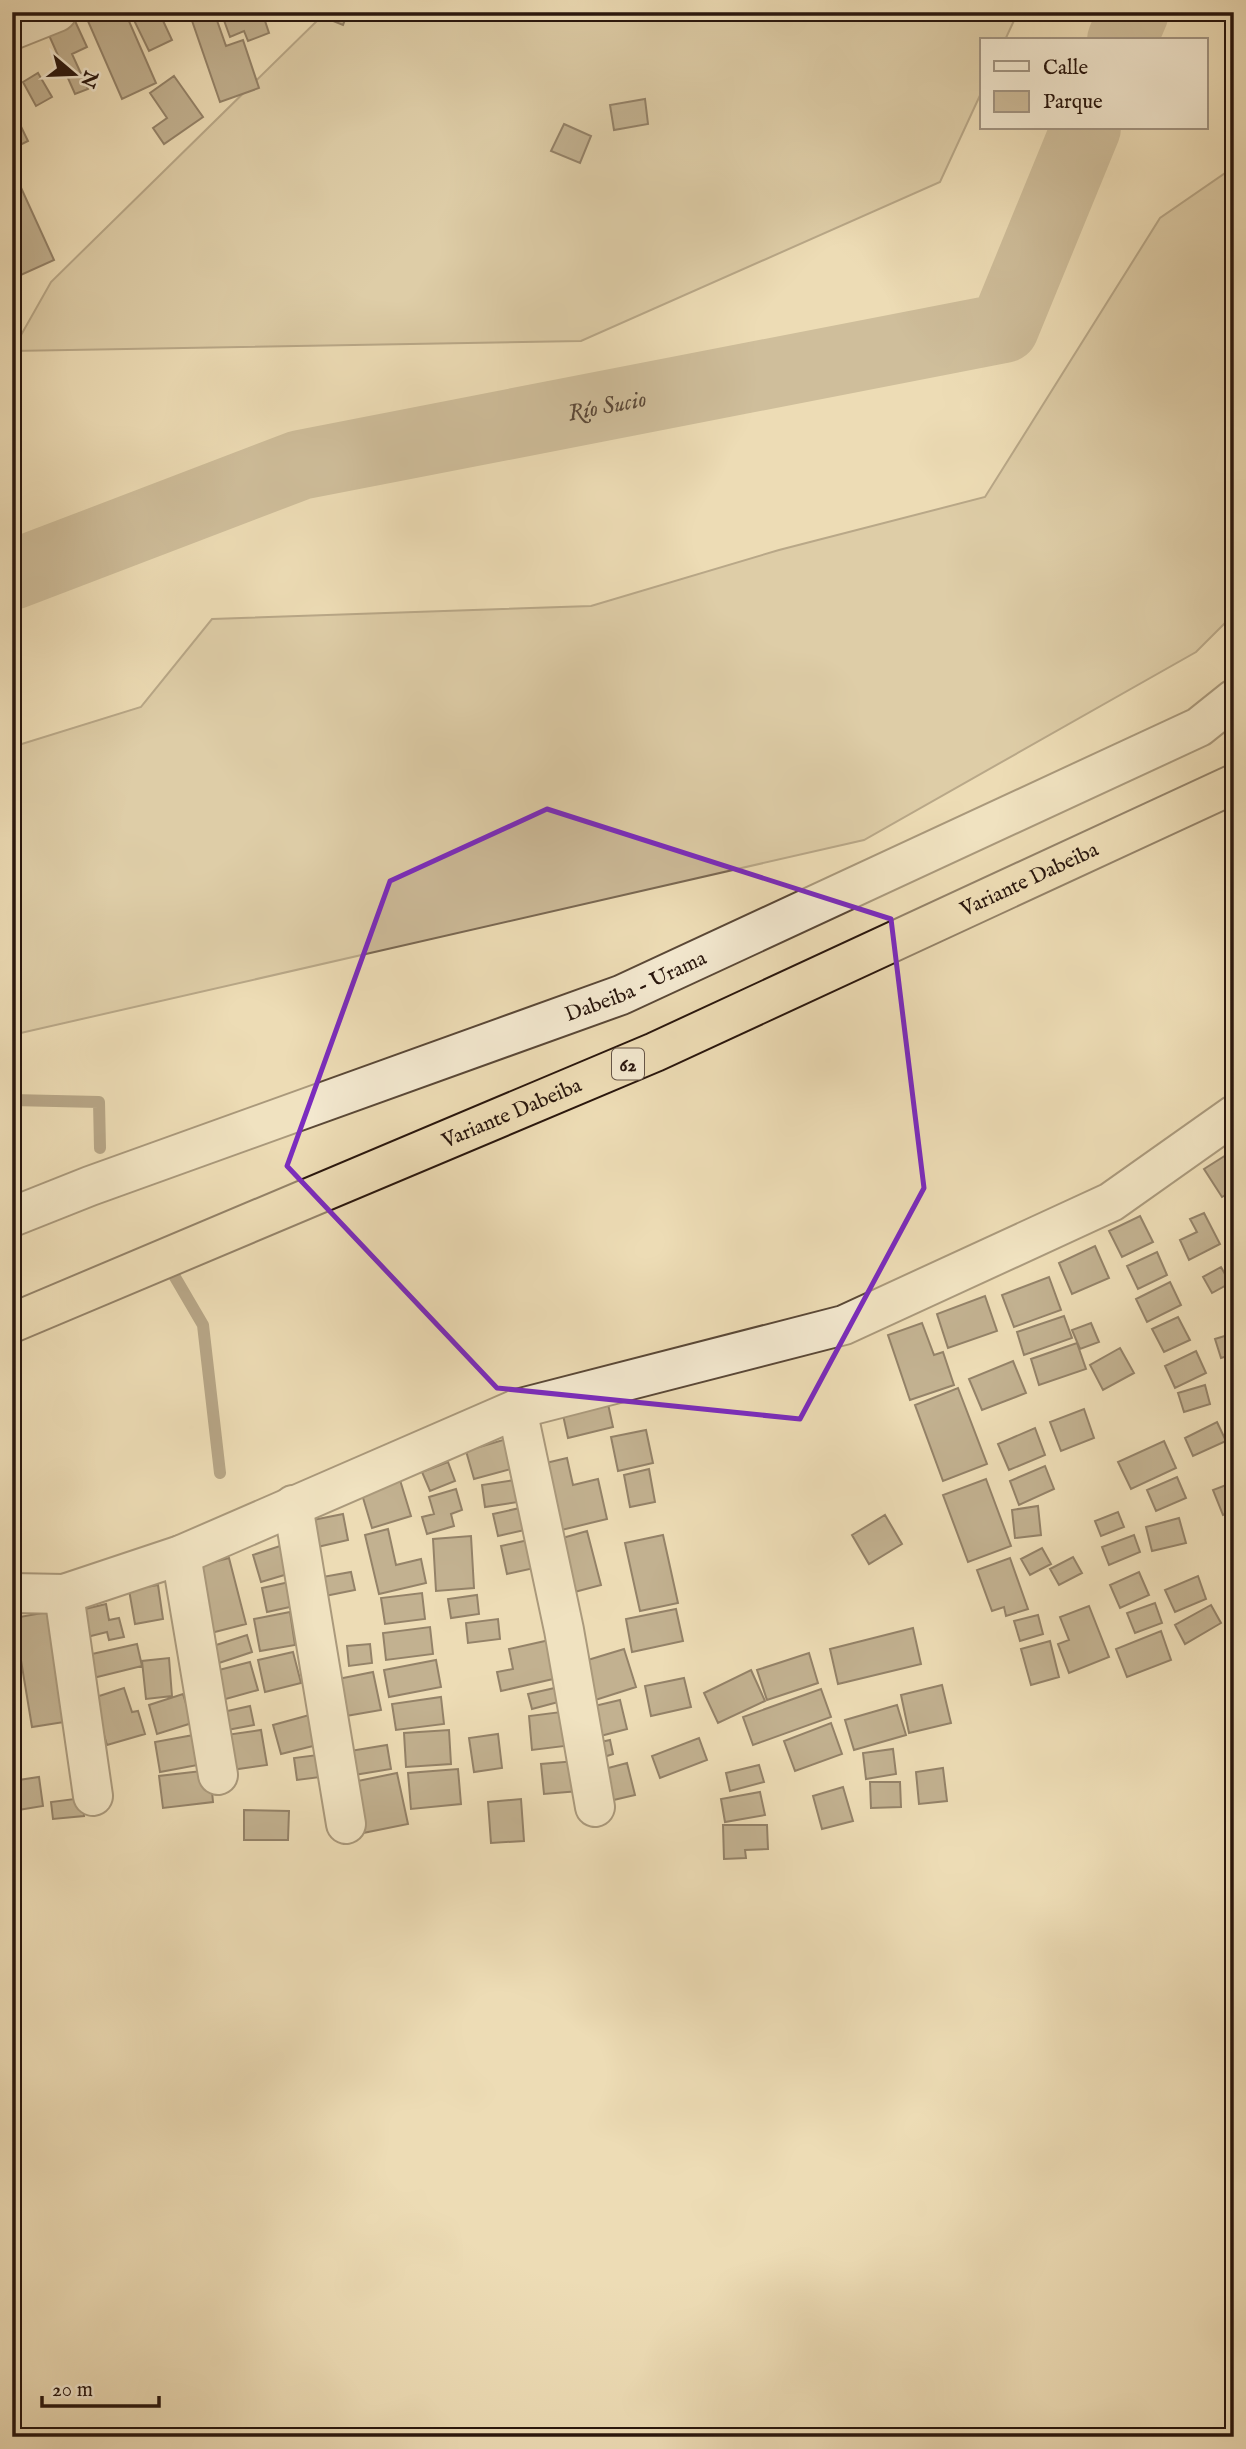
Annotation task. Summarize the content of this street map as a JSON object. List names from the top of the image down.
{
  "streets": {
    "highway": ["Variante Dabeiba", "62"],
    "street": ["Dabeiba - Urama"]
  },
  "water": ["Río Sucio"],
  "legend": ["Calle", "Parque"],
  "scale_bar": "20 m",
  "north": "right"
}
